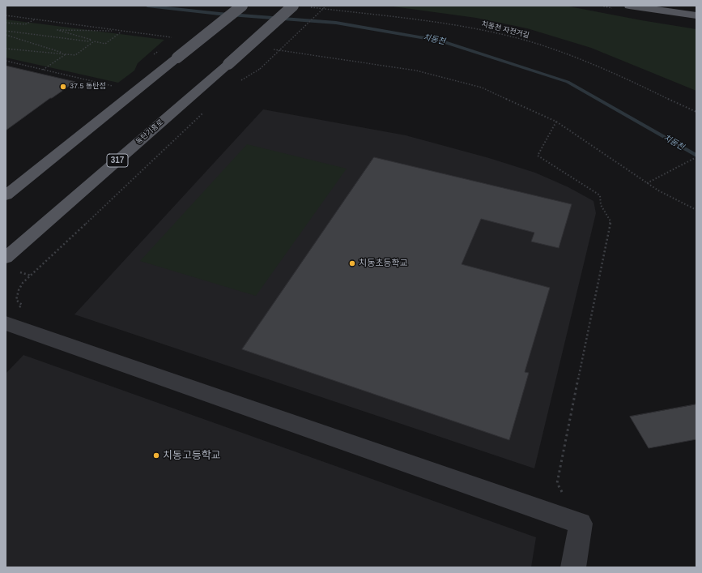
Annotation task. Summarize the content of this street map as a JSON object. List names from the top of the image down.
{
  "streets": {
    "main road": ["동탄기흥로", "317"],
    "path": ["치동천 자전거길"]
  },
  "water": ["치동천"],
  "places": ["37.5 동탄점", "치동초등학교", "치동고등학교"]
}
